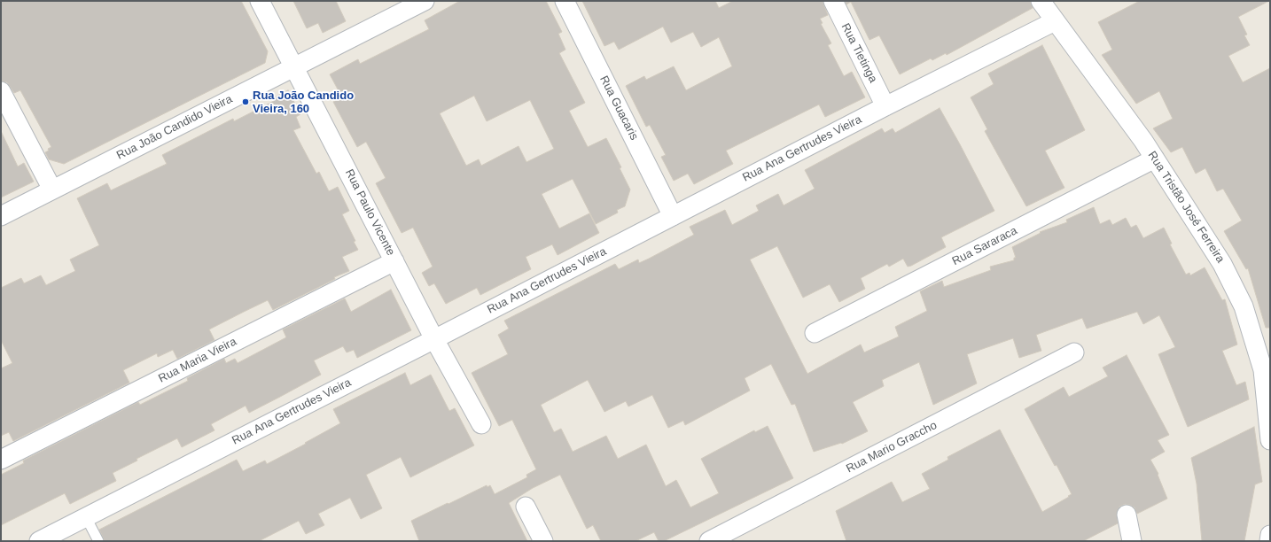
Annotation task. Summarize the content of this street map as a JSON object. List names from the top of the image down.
{
  "streets": {
    "street": [
      "Rua Tietinga",
      "Rua Guacaris",
      "Rua João Candido Vieira",
      "Rua Ana Gertrudes Vieira",
      "Rua Tristão José Ferreira",
      "Rua Paulo Vicente",
      "Rua Sararaca",
      "Rua Maria Vieira",
      "Rua Mario Graccho"
    ]
  },
  "crossings": [
    ["Rua Tietinga", "Rua Ana Gertrudes Vieira"],
    ["Rua Guacaris", "Rua Ana Gertrudes Vieira"],
    ["Rua João Candido Vieira", "Rua Paulo Vicente"],
    ["Rua Ana Gertrudes Vieira", "Rua Tristão José Ferreira"],
    ["Rua Ana Gertrudes Vieira", "Rua Paulo Vicente"],
    ["Rua Tristão José Ferreira", "Rua Sararaca"],
    ["Rua Paulo Vicente", "Rua Maria Vieira"]
  ],
  "places": ["Rua João Candido Vieira, 160"]
}
